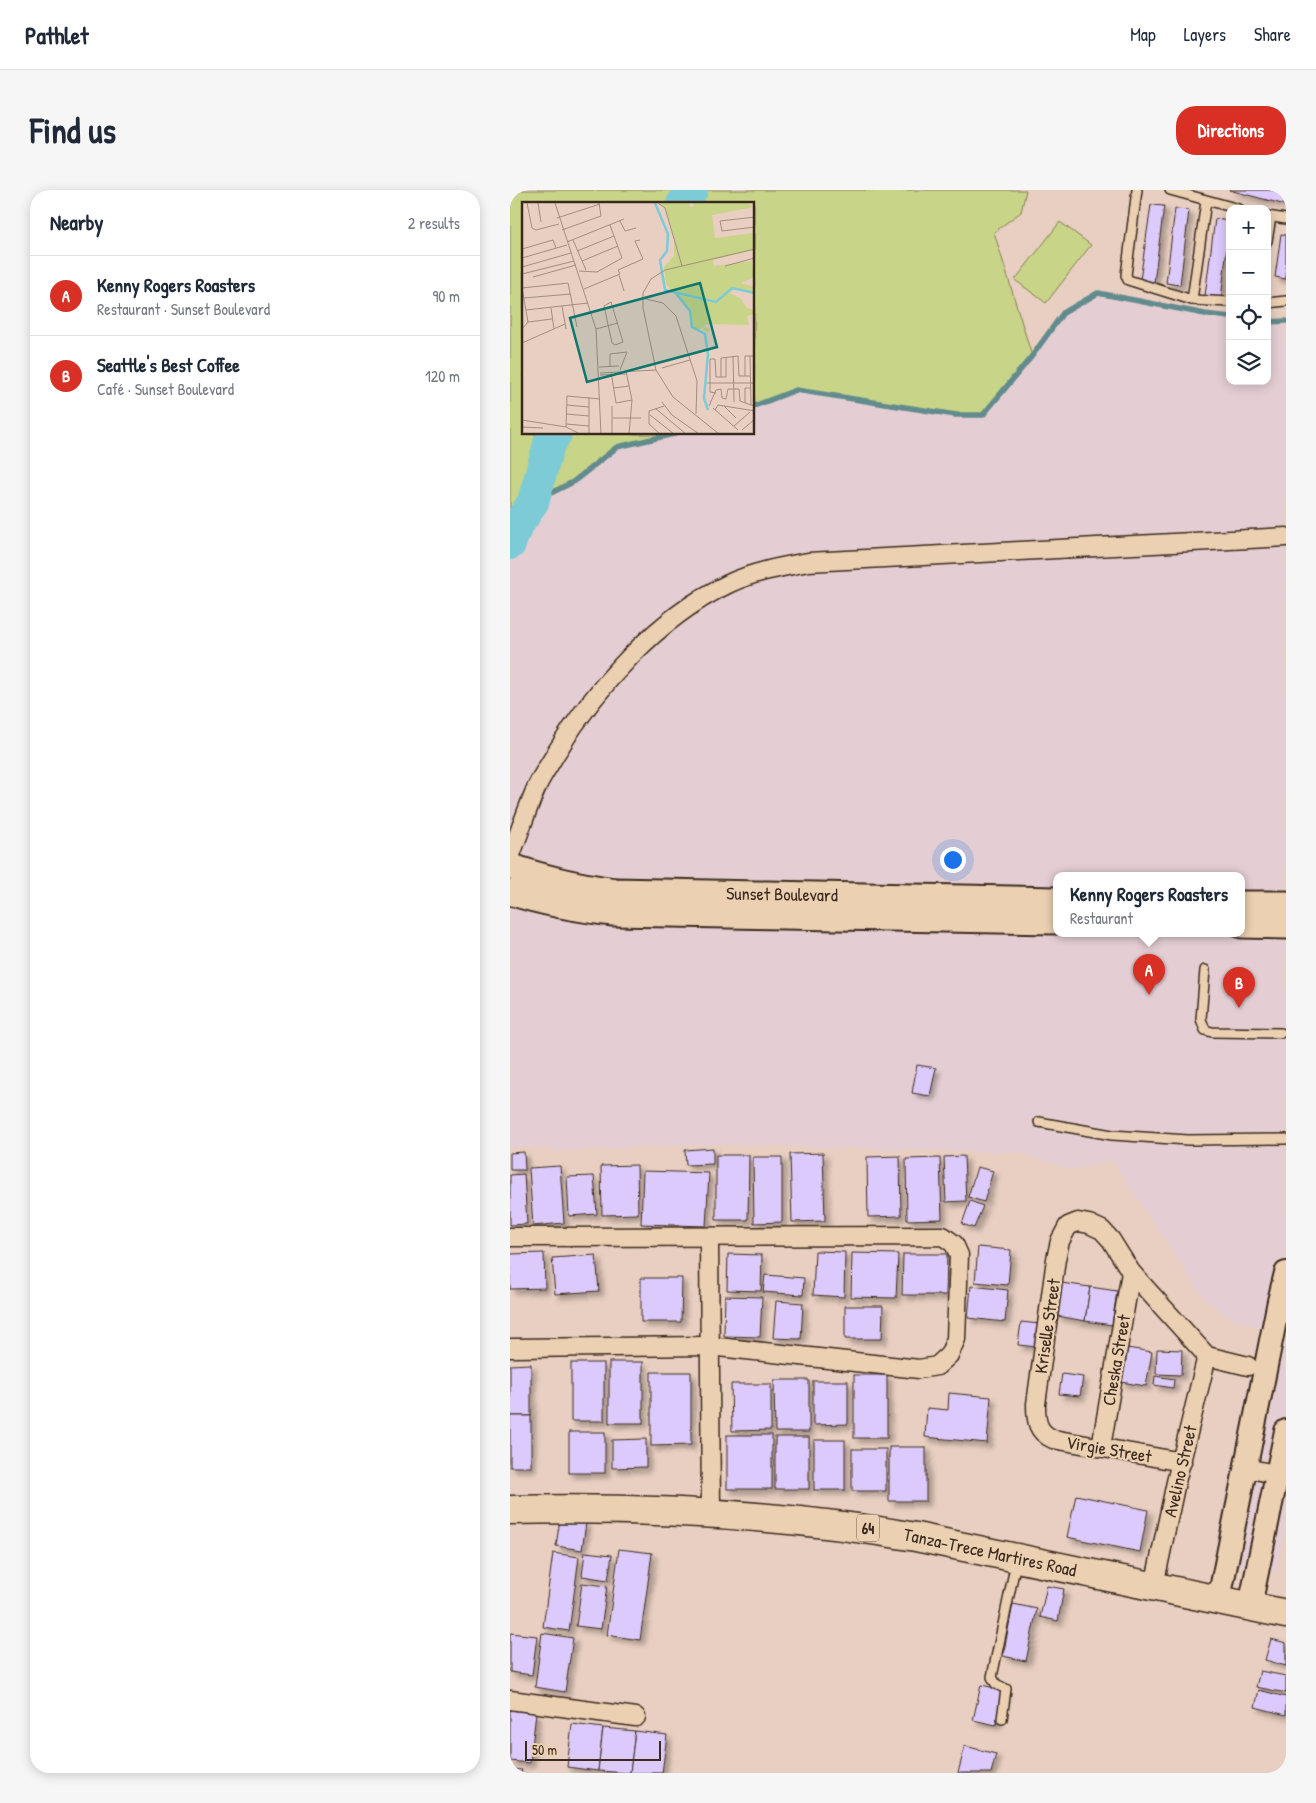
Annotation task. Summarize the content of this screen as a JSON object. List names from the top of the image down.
{
  "streets": {
    "main road": ["Sunset Boulevard", "64", "Tanza-Trece Martires Road"],
    "street": [
      "Kriselle Street",
      "Cheska Street",
      "Virgie Street",
      "Avelino Street"
    ]
  },
  "crossings": [
    ["Kriselle Street", "Cheska Street"],
    ["Kriselle Street", "Virgie Street"],
    ["Cheska Street", "Virgie Street"],
    ["Virgie Street", "Avelino Street"],
    ["Avelino Street", "Tanza-Trece Martires Road"]
  ],
  "scale_bar": "50 m",
  "page": {
    "header": "Pathlet",
    "nav": ["Map", "Layers", "Share"],
    "buttons": "Directions",
    "title": "Find us",
    "heading": ["Nearby", "2 results"],
    "map_buttons": ["+", "−"],
    "list": [
      {
        "mark": "A",
        "name": "Kenny Rogers Roasters",
        "note": "Restaurant · Sunset Boulevard",
        "value": "90 m"
      },
      {
        "mark": "B",
        "name": "Seattle's Best Coffee",
        "note": "Café · Sunset Boulevard",
        "value": "120 m"
      }
    ],
    "popup": ["Kenny Rogers Roasters", "Restaurant"],
    "pins": ["A", "B"],
    "scale": "50 m"
  }
}
